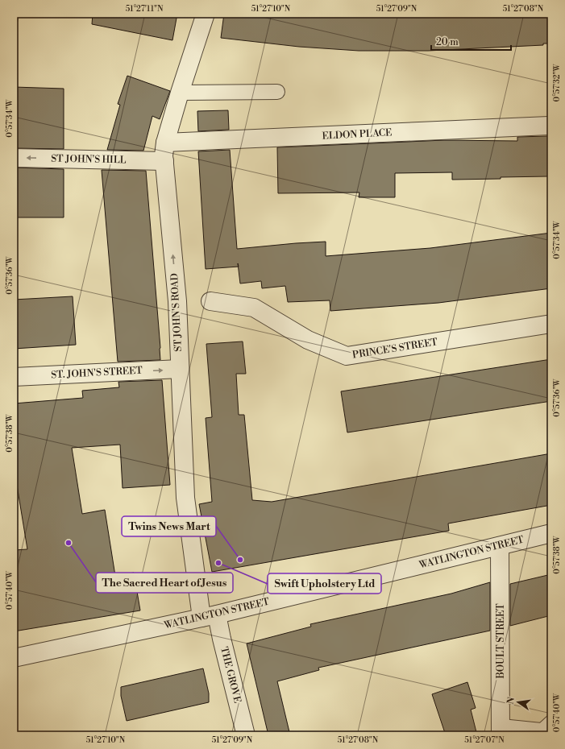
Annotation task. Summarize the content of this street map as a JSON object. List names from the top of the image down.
{
  "streets": {
    "street": [
      "ELDON PLACE",
      "ST JOHN'S HILL",
      "ST JOHN'S ROAD",
      "PRINCE'S STREET",
      "ST. JOHN'S STREET",
      "WATLINGTON STREET",
      "BOULT STREET",
      "THE GROVE"
    ]
  },
  "crossings": [
    ["ELDON PLACE", "ST JOHN'S ROAD"],
    ["ST JOHN'S HILL", "ST JOHN'S ROAD"],
    ["ST JOHN'S ROAD", "ST. JOHN'S STREET"],
    ["ST JOHN'S ROAD", "WATLINGTON STREET"],
    ["ST JOHN'S ROAD", "THE GROVE"],
    ["WATLINGTON STREET", "BOULT STREET"],
    ["WATLINGTON STREET", "THE GROVE"]
  ],
  "one_way": ["ST JOHN'S HILL", "ST. JOHN'S STREET"],
  "places": ["The Sacred Heart of Jesus", "Twins News Mart", "Swift Upholstery Ltd"],
  "scale_bar": "20 m",
  "north": "left",
  "coordinates": [
    "51°27'11\"N",
    "51°27'10\"N",
    "51°27'09\"N",
    "51°27'08\"N",
    "0°57'32\"W",
    "0°57'34\"W",
    "0°57'36\"W",
    "0°57'38\"W",
    "0°57'40\"W",
    "51°27'07\"N"
  ]
}
